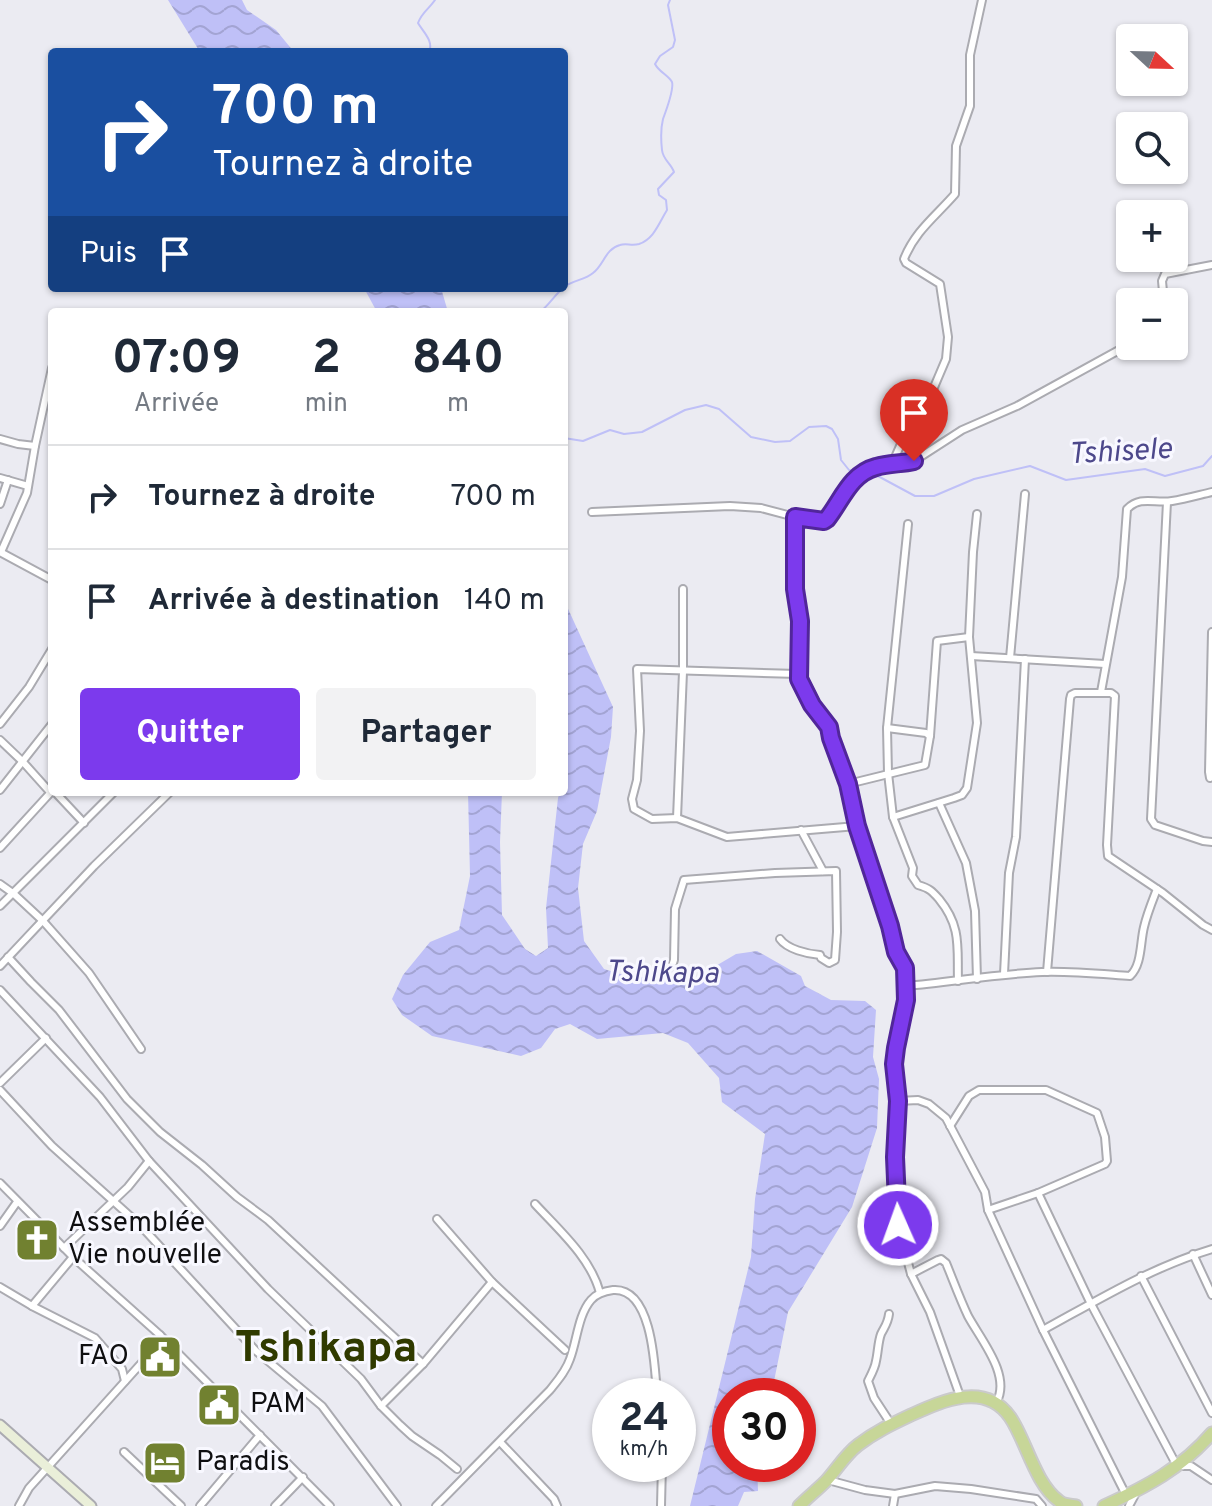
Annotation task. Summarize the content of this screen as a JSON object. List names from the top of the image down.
{
  "districts": ["Tshikapa"],
  "water": ["Tshisele", "Tshikapa"],
  "places": {
    "church": ["Assemblée Vie nouvelle"],
    "public building": ["FAO", "PAM"],
    "hotel": ["Paradis"]
  },
  "north": "right",
  "page": {
    "map_buttons": ["+", "−"],
    "turn": ["700 m", "Tournez à droite"],
    "then": "Puis",
    "eta": [
      "07:09",
      "Arrivée",
      "2",
      "min",
      "840",
      "m"
    ],
    "list": [
      {
        "name": "Tournez à droite",
        "value": "700 m"
      },
      {
        "name": "Arrivée à destination",
        "value": "140 m"
      }
    ],
    "buttons": ["Quitter", "Partager"],
    "speed": "24 km/h",
    "limit": "30"
  }
}
